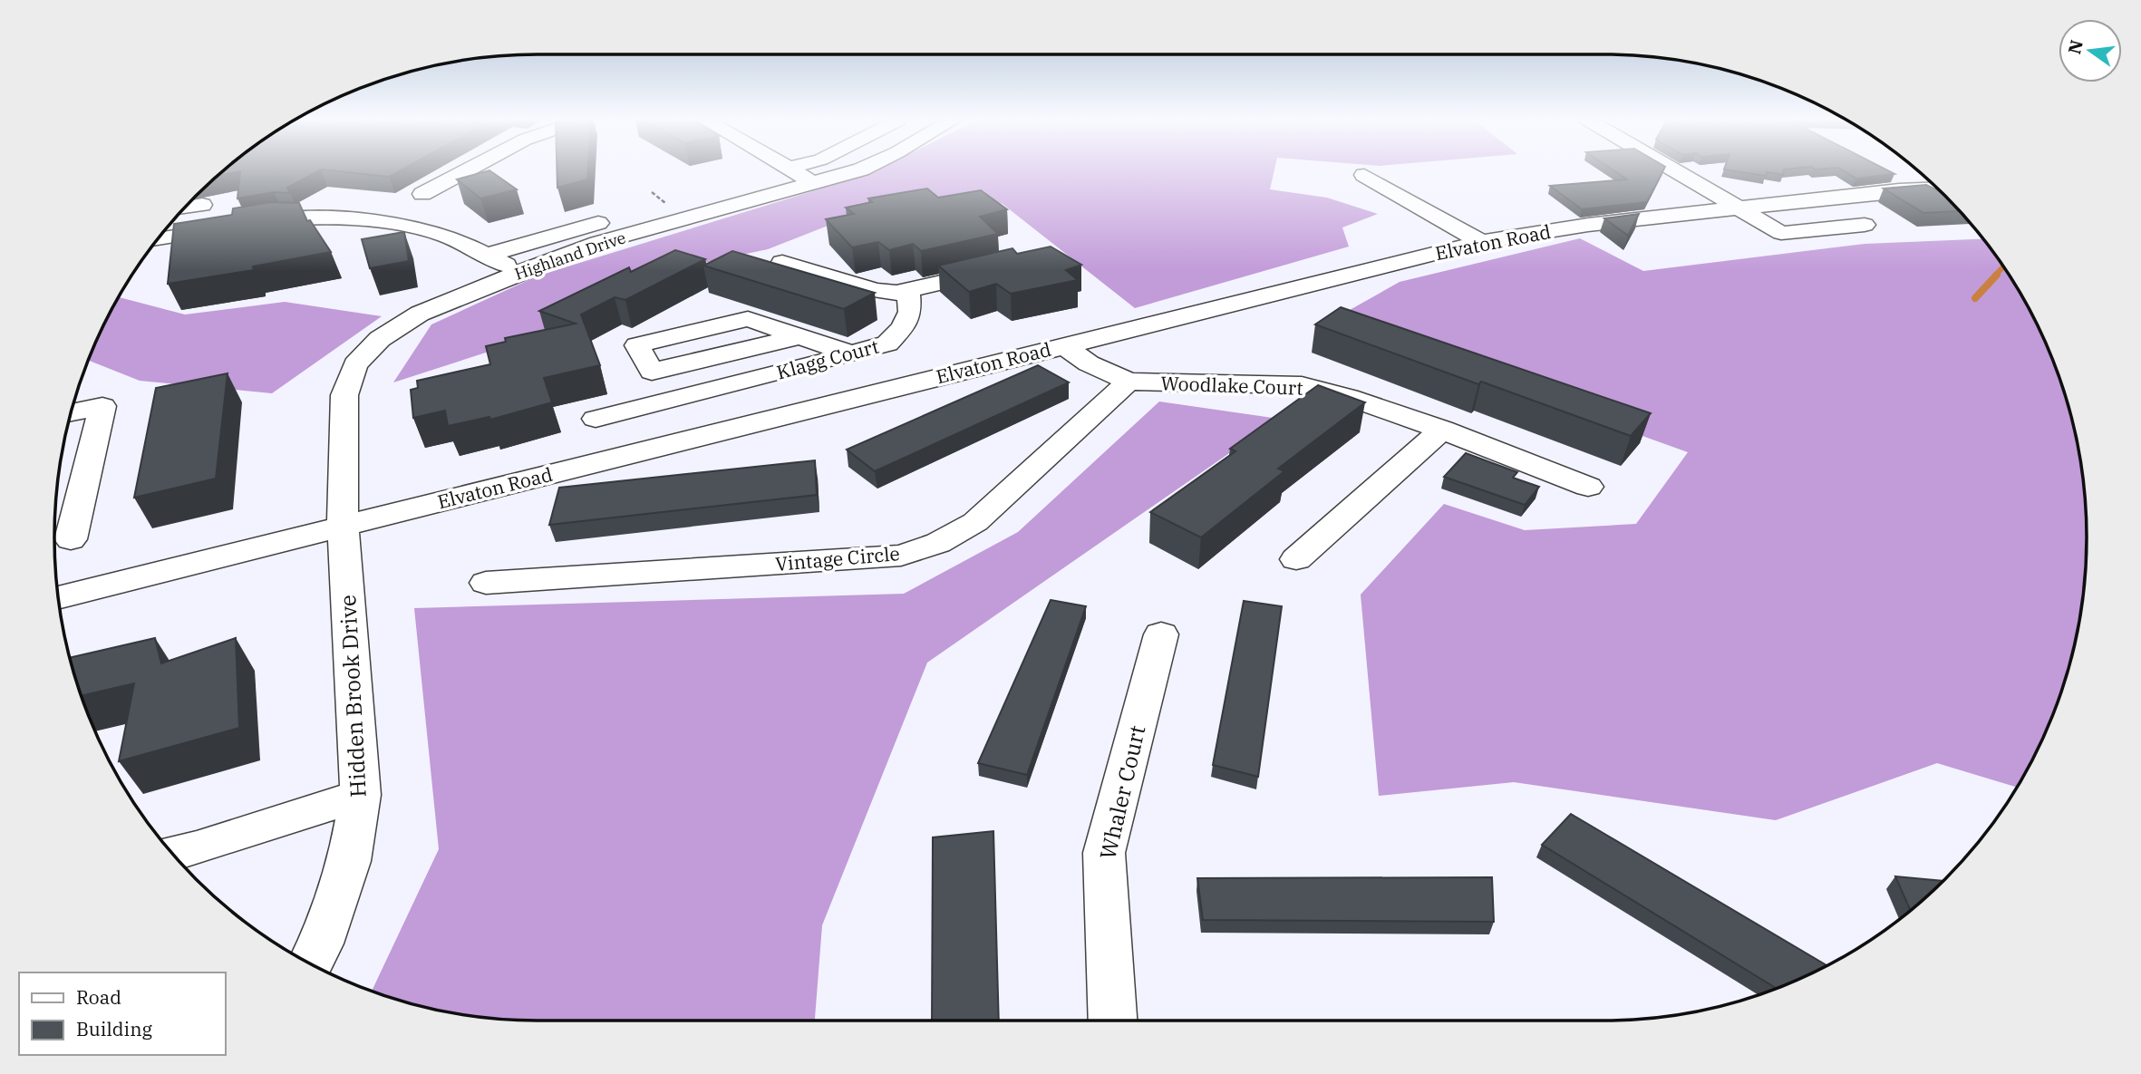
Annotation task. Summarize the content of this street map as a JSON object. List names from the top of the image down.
{
  "streets": {
    "street": [
      "Elvaton Road",
      "Highland Drive",
      "Klagg Court",
      "Woodlake Court",
      "Vintage Circle",
      "Hidden Brook Drive",
      "Whaler Court"
    ]
  },
  "crossings": [
    ["Elvaton Road", "Highland Drive"],
    ["Elvaton Road", "Hidden Brook Drive"],
    ["Highland Drive", "Hidden Brook Drive"],
    ["Woodlake Court", "Vintage Circle"]
  ],
  "legend": ["Road", "Building"],
  "north": "left"
}
